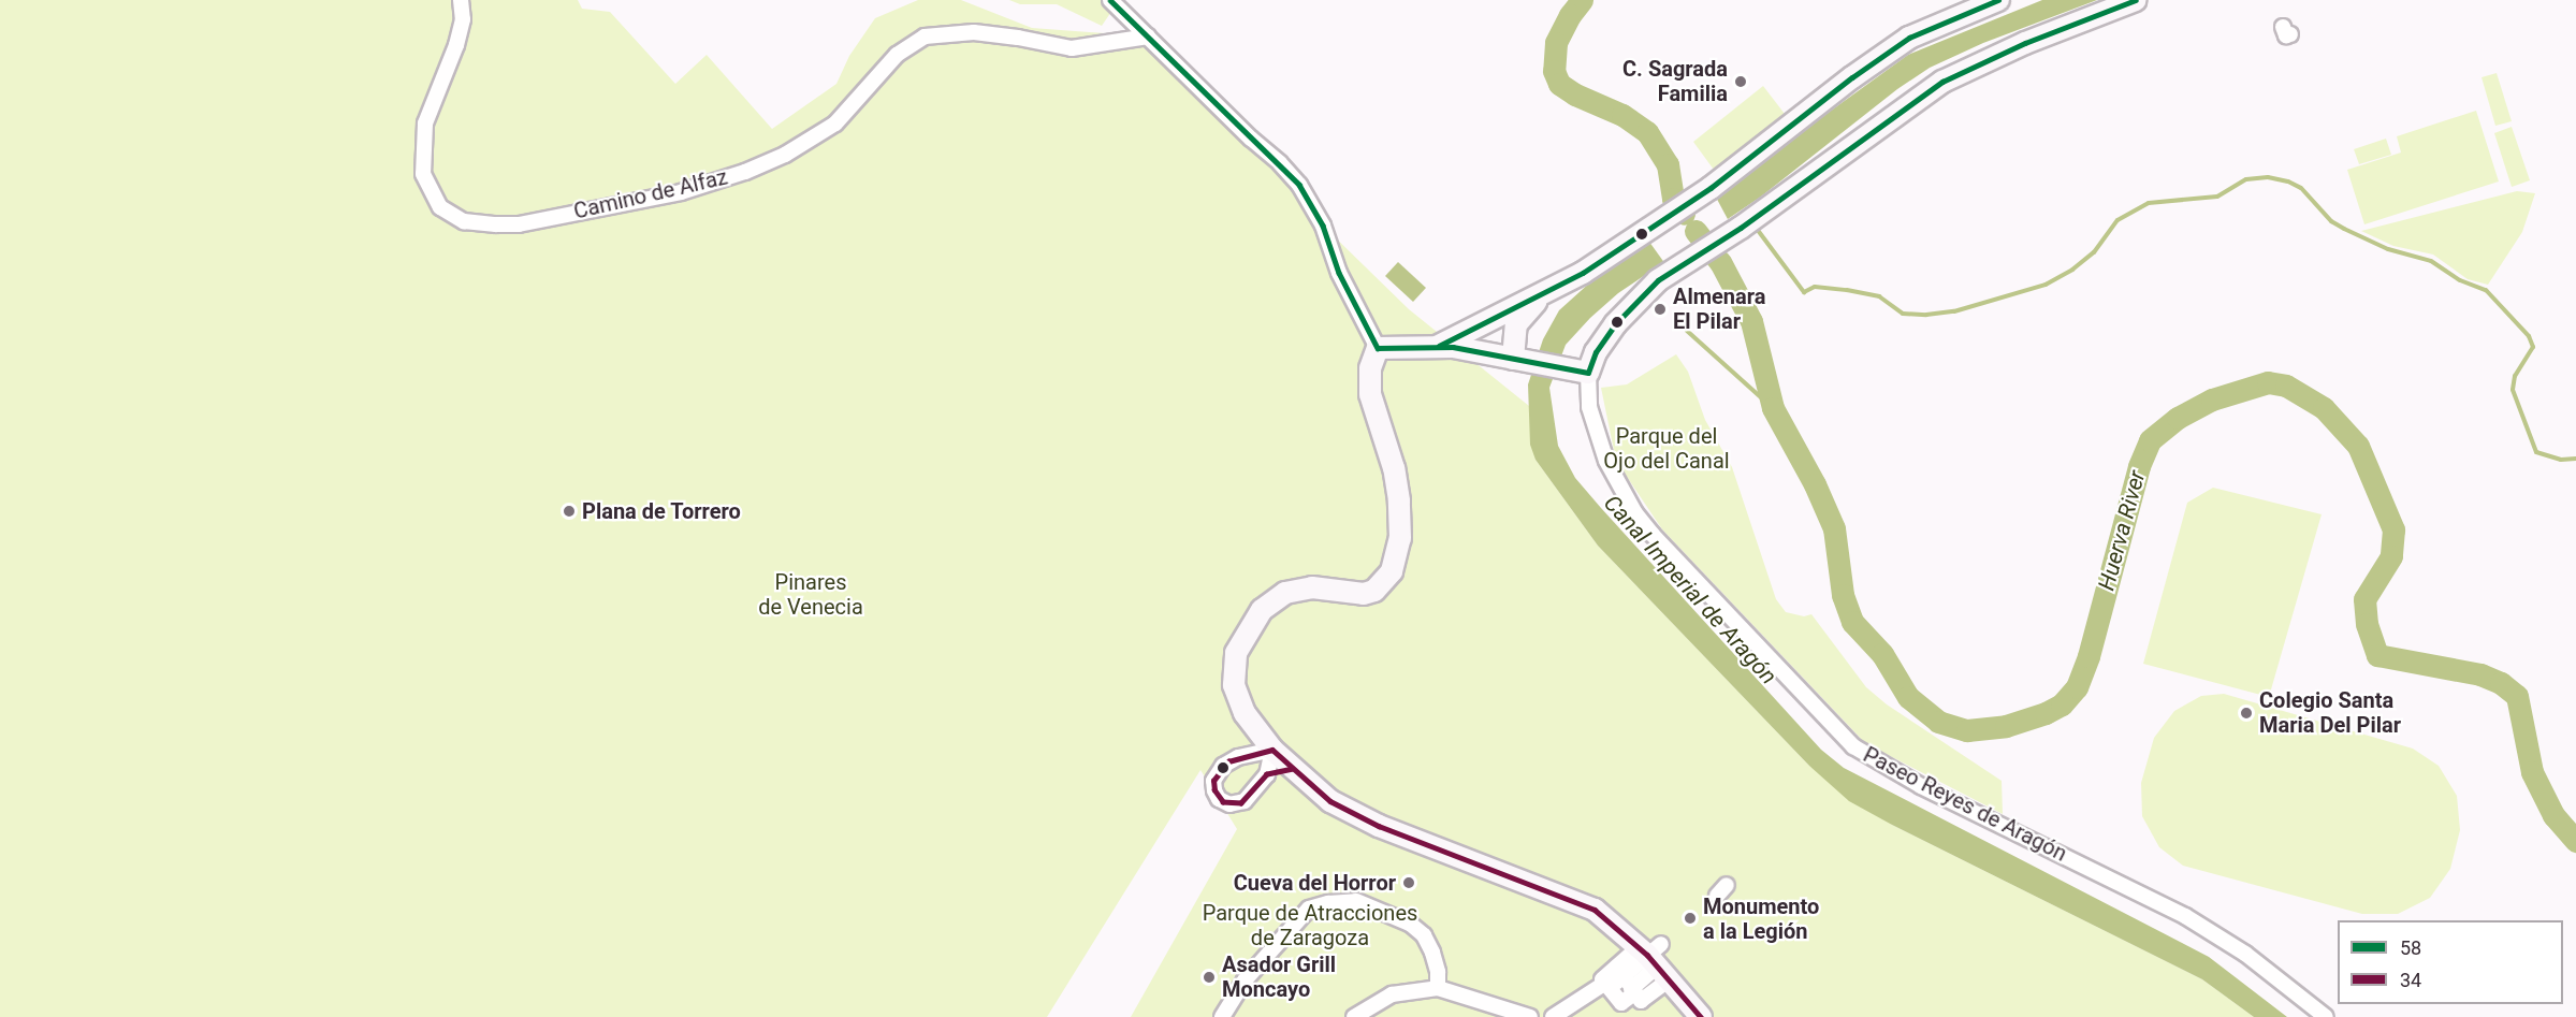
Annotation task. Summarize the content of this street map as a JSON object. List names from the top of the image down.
{
  "streets": {
    "street": ["Camino de Alfaz", "Paseo Reyes de Aragón"]
  },
  "water": ["Huerva River", "Canal Imperial de Aragón"],
  "parks": ["Parque del Ojo del Canal", "Pinares de Venecia", "Parque de Atracciones de Zaragoza"],
  "places": [
    "C. Sagrada Familia",
    "Almenara El Pilar",
    "Plana de Torrero",
    "Colegio Santa Maria Del Pilar",
    "Cueva del Horror",
    "Monumento a la Legión",
    "Asador Grill Moncayo"
  ],
  "lines": ["transit line 58", "transit line 34"],
  "legend": ["58", "34"]
}
